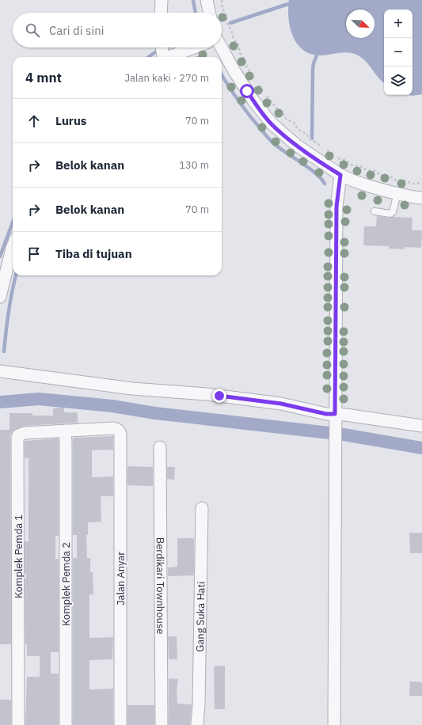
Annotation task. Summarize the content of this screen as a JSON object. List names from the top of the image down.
{
  "streets": {
    "street": [
      "Komplek Pemda 1",
      "Jalan Anyar",
      "Komplek Pemda 2",
      "Berdikari Townhouse",
      "Gang Suka Hati"
    ]
  },
  "crossings": [
    ["Komplek Pemda 1", "Jalan Anyar"],
    ["Komplek Pemda 1", "Komplek Pemda 2"],
    ["Jalan Anyar", "Komplek Pemda 2"]
  ],
  "north": "bottom right",
  "page": {
    "map_buttons": ["+", "−"],
    "search": "Cari di sini",
    "heading": ["4 mnt", "Jalan kaki · 270 m"],
    "list": [
      ["Lurus", "70 m"],
      ["Belok kanan", "130 m"],
      ["Belok kanan", "70 m"],
      "Tiba di tujuan"
    ]
  }
}
